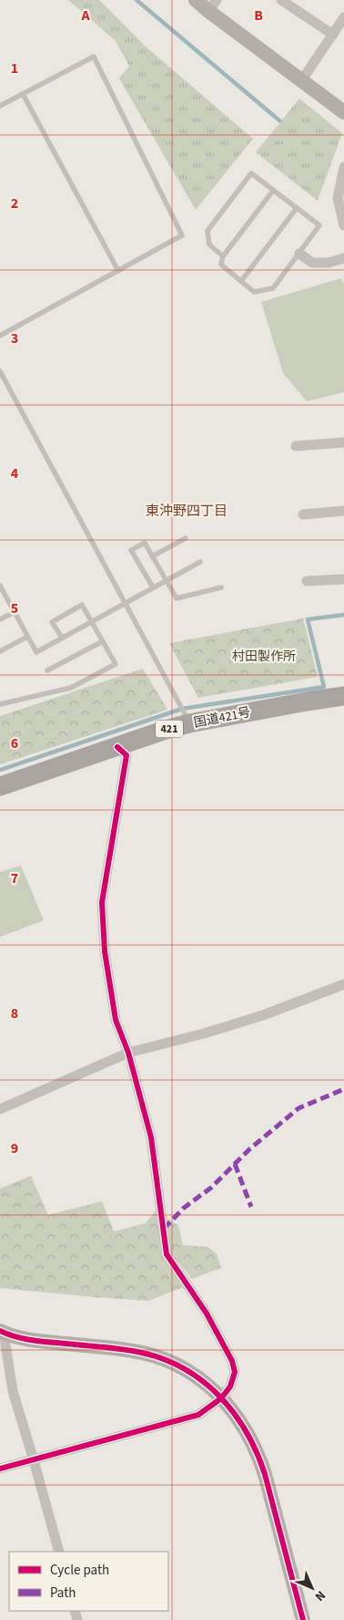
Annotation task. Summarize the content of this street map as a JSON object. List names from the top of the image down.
{
  "streets": {
    "highway": ["国道421号", "421"]
  },
  "districts": ["東沖野四丁目"],
  "parks": ["村田製作所"],
  "legend": ["Cycle path", "Path"],
  "north": "bottom right",
  "grid": {
    "columns": ["A", "B"],
    "rows": [
      "1",
      "2",
      "3",
      "4",
      "5",
      "6",
      "7",
      "8",
      "9"
    ]
  }
}
